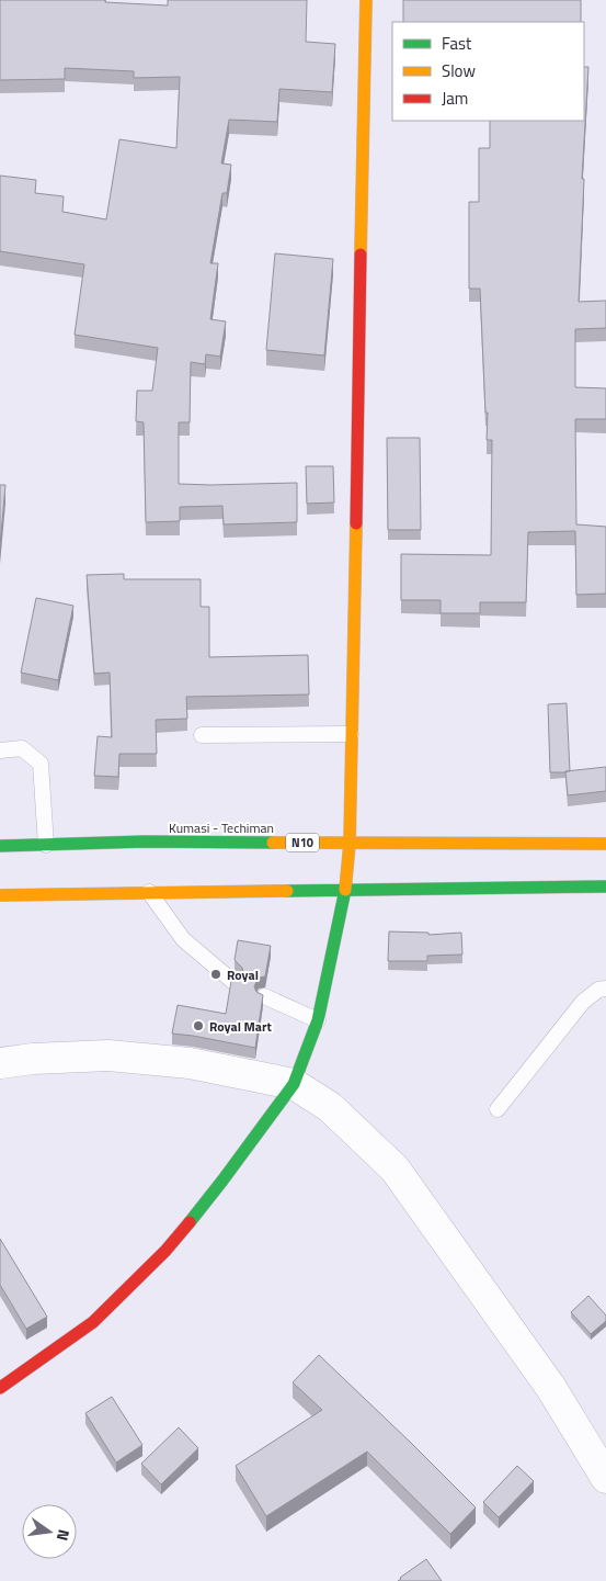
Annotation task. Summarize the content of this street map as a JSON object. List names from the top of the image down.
{
  "streets": {
    "main road": ["Kumasi - Techiman", "N10"]
  },
  "places": ["Royal", "Royal Mart"],
  "legend": ["Fast", "Slow", "Jam"],
  "north": "right"
}
